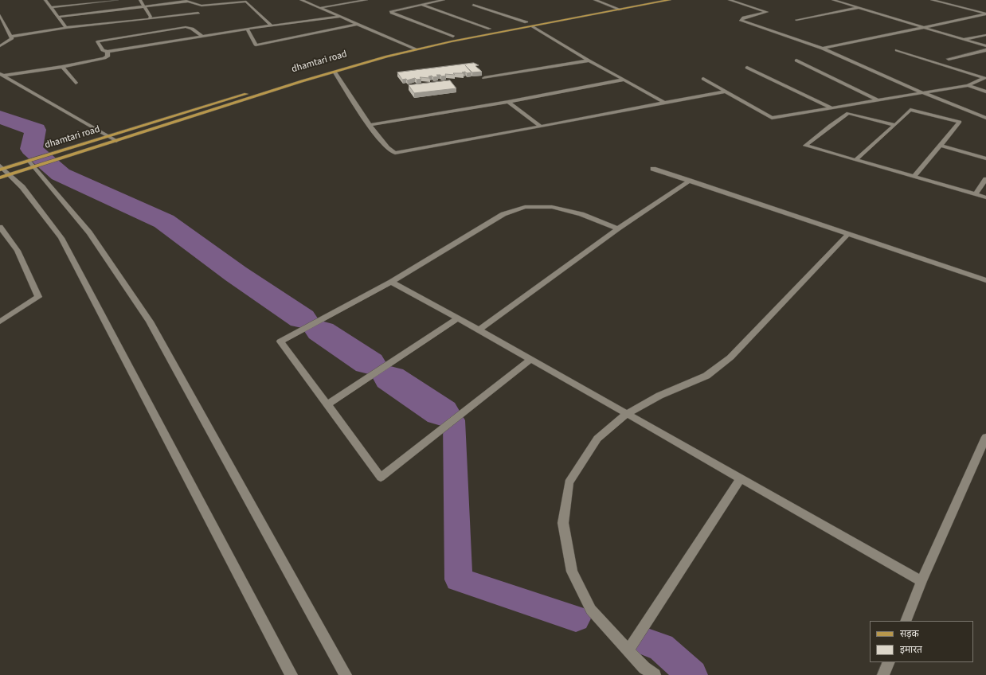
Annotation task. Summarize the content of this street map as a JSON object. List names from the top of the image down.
{
  "streets": {
    "main road": ["dhamtari road"]
  },
  "legend": ["सड़क", "इमारत"]
}
